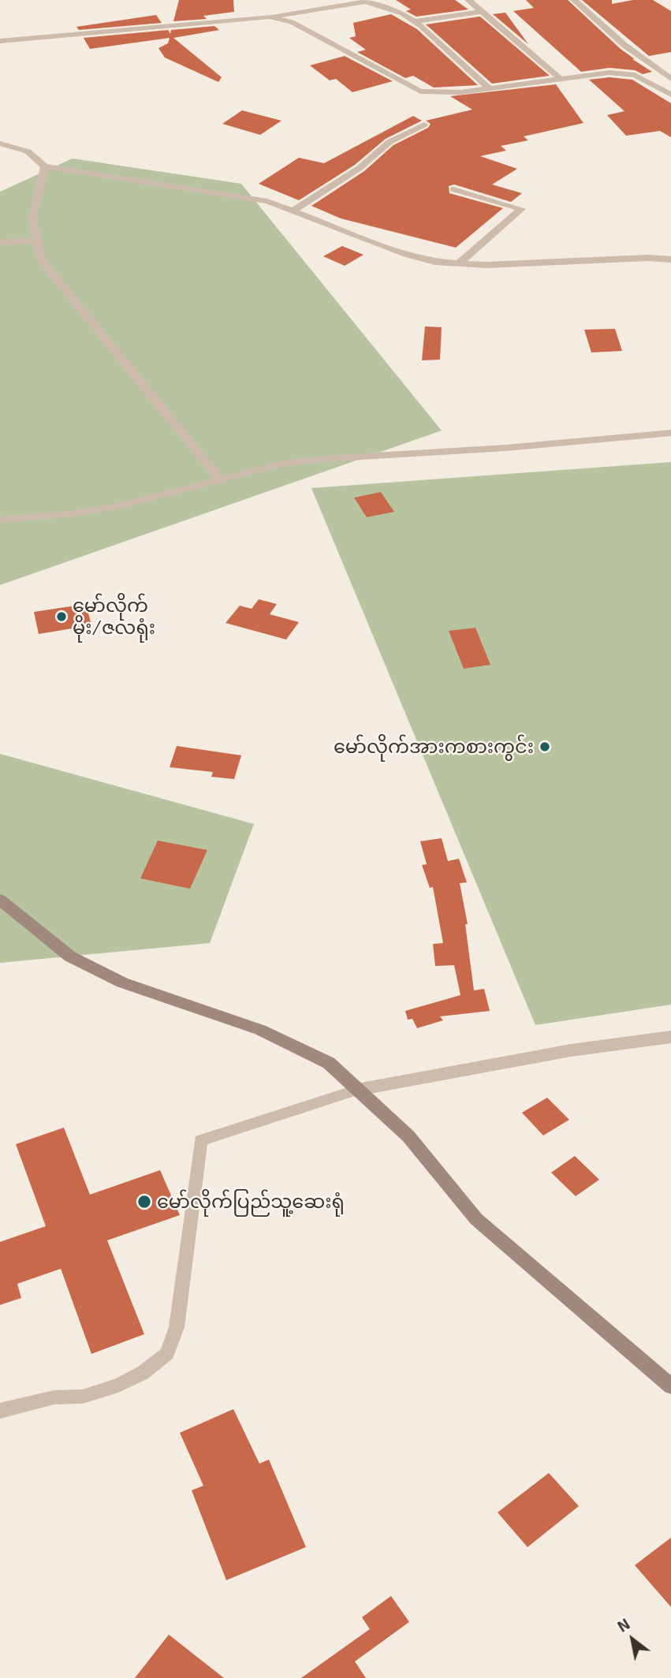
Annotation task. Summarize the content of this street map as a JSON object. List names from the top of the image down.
{
  "places": ["မော်လိုက် မိုး/ဇလရုံး", "မော်လိုက်အားကစားကွင်း", "မော်လိုက်ပြည်သူ့ဆေးရုံ"],
  "north": "top left"
}
